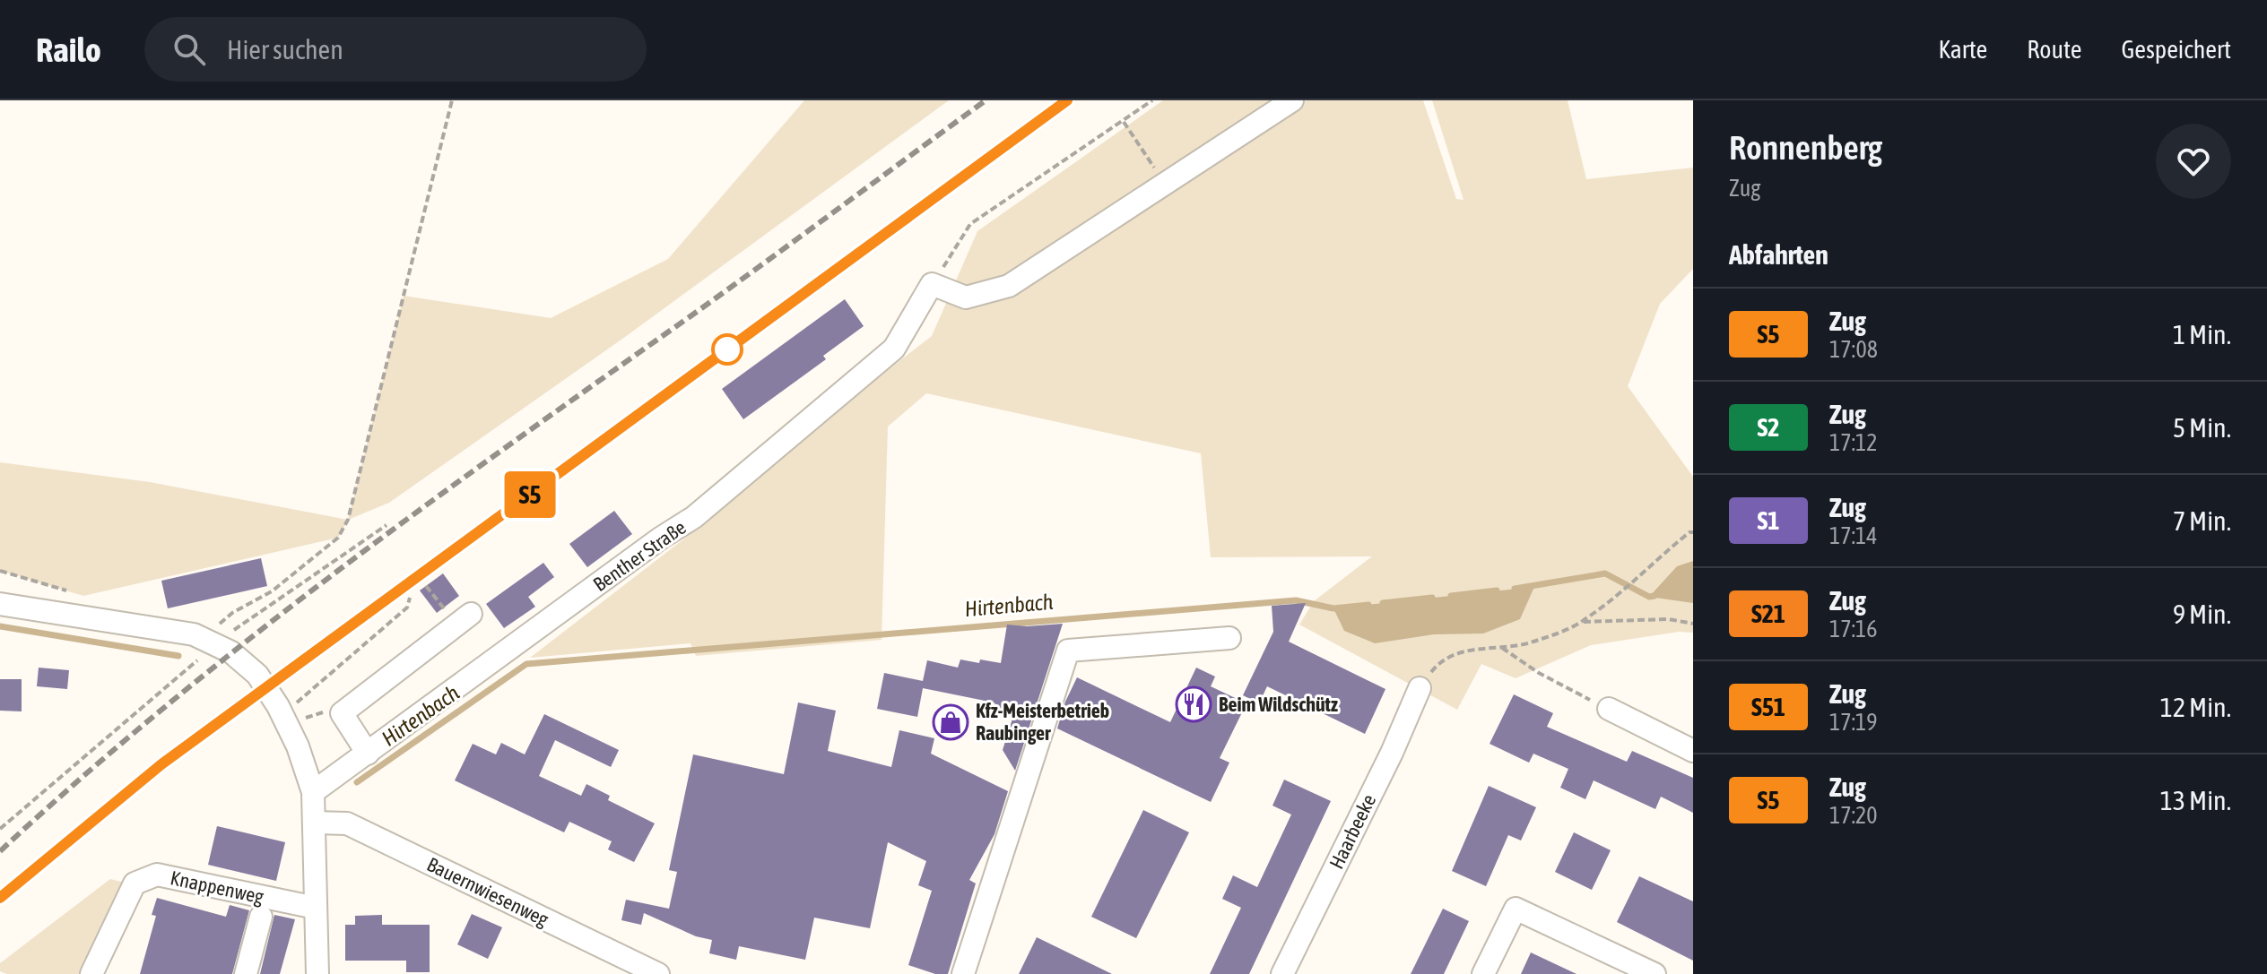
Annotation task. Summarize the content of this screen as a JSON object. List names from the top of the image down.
{
  "streets": {
    "street": [
      "Benther Straße",
      "Haarbeeke",
      "Knappenweg",
      "Bauernwiesenweg"
    ]
  },
  "water": ["Hirtenbach"],
  "places": {
    "restaurant": ["Beim Wildschütz"],
    "shop": ["Kfz-Meisterbetrieb Raubinger"]
  },
  "page": {
    "header": "Railo",
    "search": "Hier suchen",
    "nav": ["Karte", "Route", "Gespeichert"],
    "on_map": "S5",
    "heading": [
      ["Ronnenberg", "Zug"],
      "Abfahrten"
    ],
    "list": [
      {
        "mark": "S5",
        "name": "Zug",
        "note": "17:08",
        "value": "1 Min."
      },
      {
        "mark": "S2",
        "name": "Zug",
        "note": "17:12",
        "value": "5 Min."
      },
      {
        "mark": "S1",
        "name": "Zug",
        "note": "17:14",
        "value": "7 Min."
      },
      {
        "mark": "S21",
        "name": "Zug",
        "note": "17:16",
        "value": "9 Min."
      },
      {
        "mark": "S51",
        "name": "Zug",
        "note": "17:19",
        "value": "12 Min."
      },
      {
        "mark": "S5",
        "name": "Zug",
        "note": "17:20",
        "value": "13 Min."
      }
    ]
  }
}
